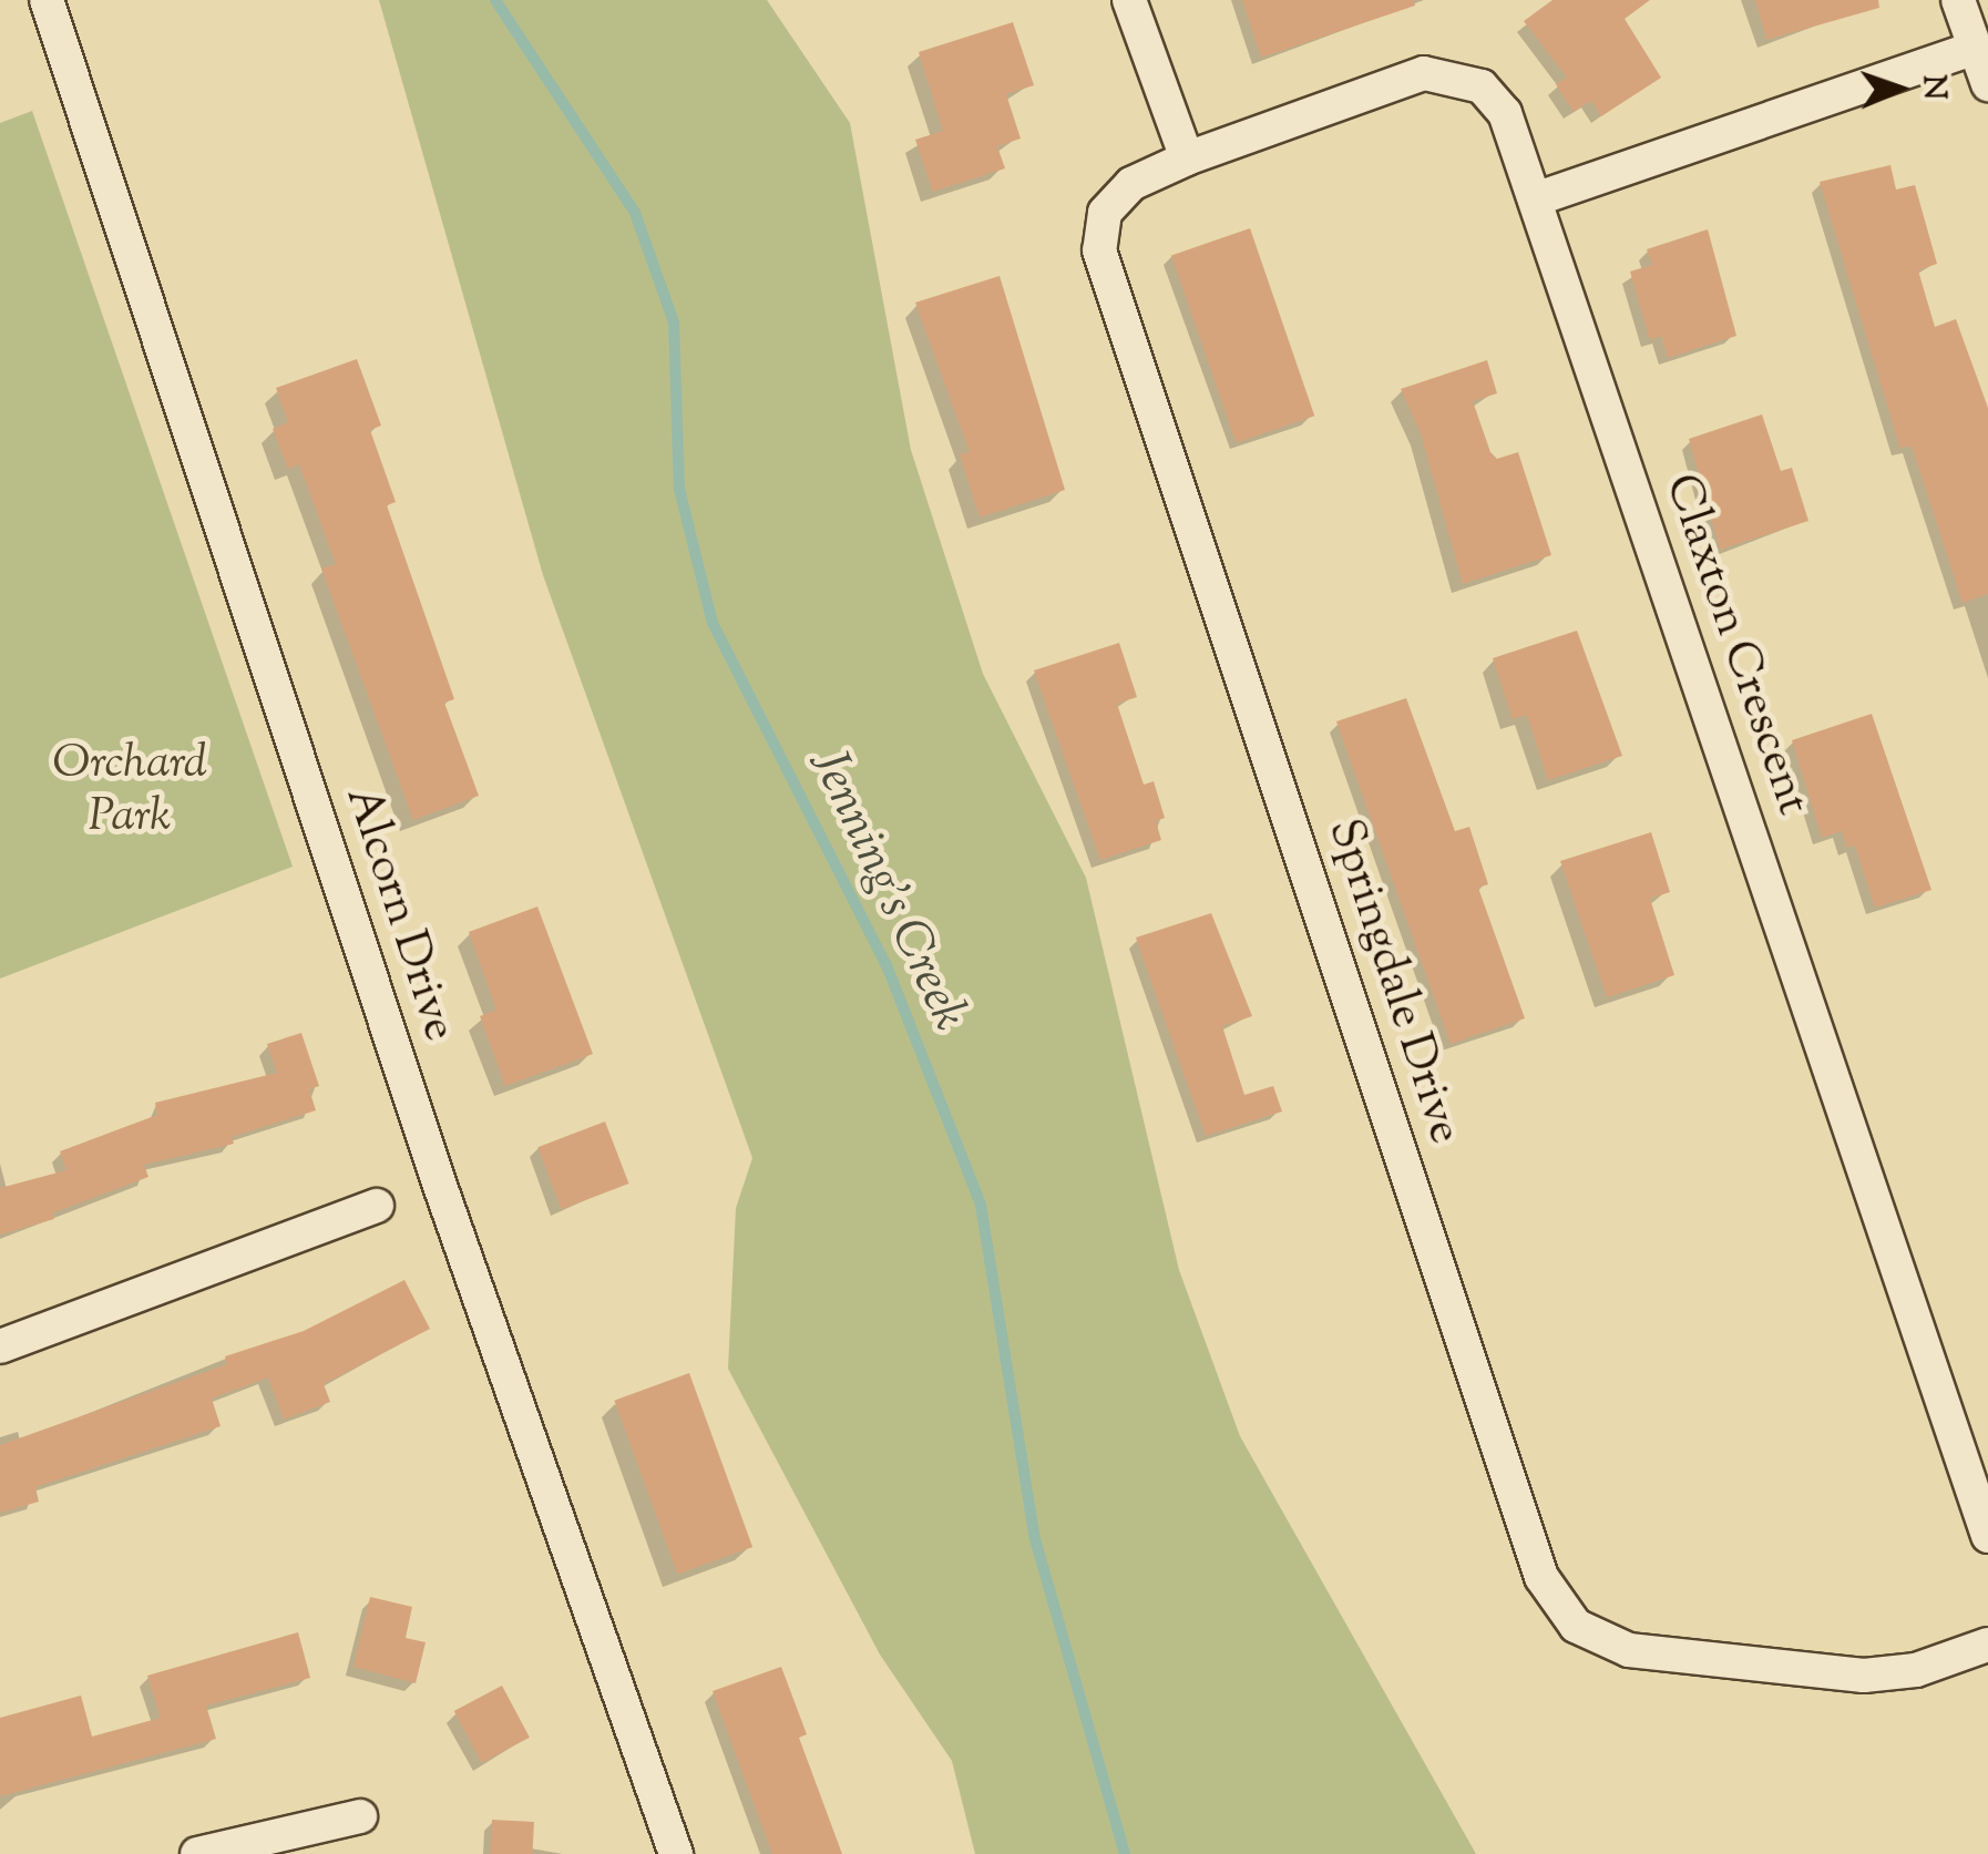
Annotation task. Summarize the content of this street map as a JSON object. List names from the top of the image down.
{
  "streets": {
    "street": ["Claxton Crescent", "Alcorn Drive", "Springdale Drive"]
  },
  "crossings": [
    ["Claxton Crescent", "Springdale Drive"]
  ],
  "water": ["Jenning's Creek"],
  "parks": ["Orchard Park"],
  "north": "right"
}
